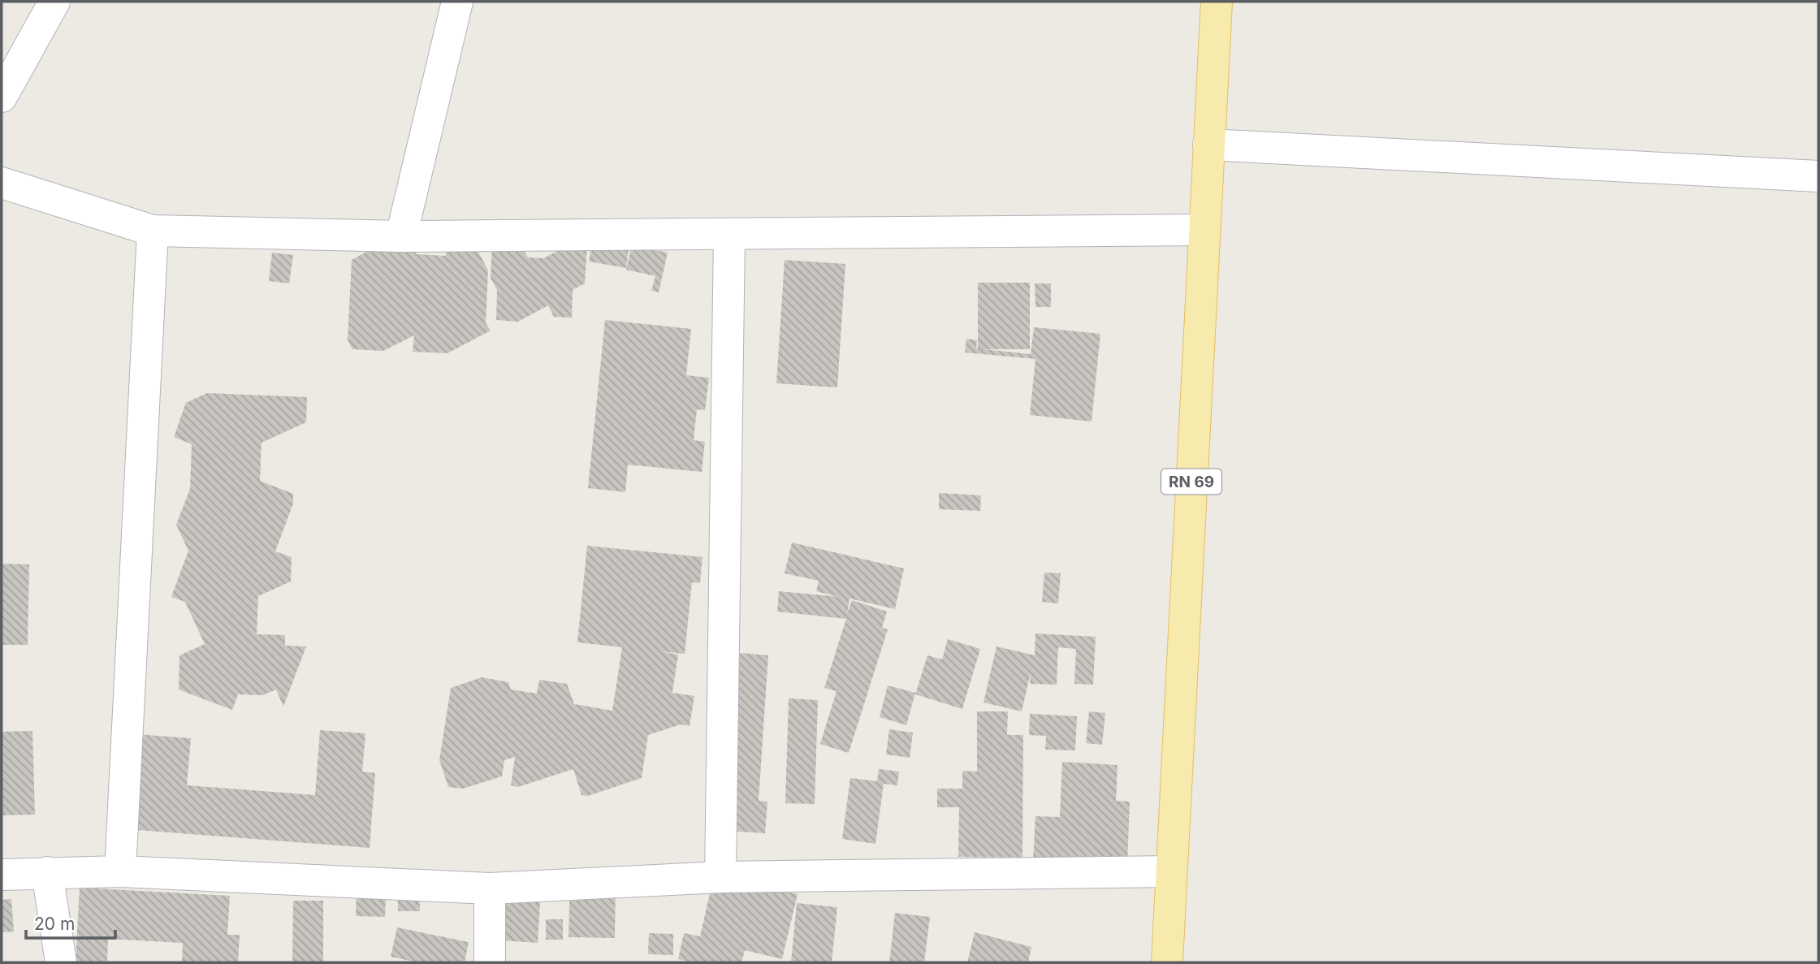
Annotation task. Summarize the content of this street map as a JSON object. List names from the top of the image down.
{
  "streets": {
    "main road": ["RN 69"]
  },
  "scale_bar": "20 m"
}
